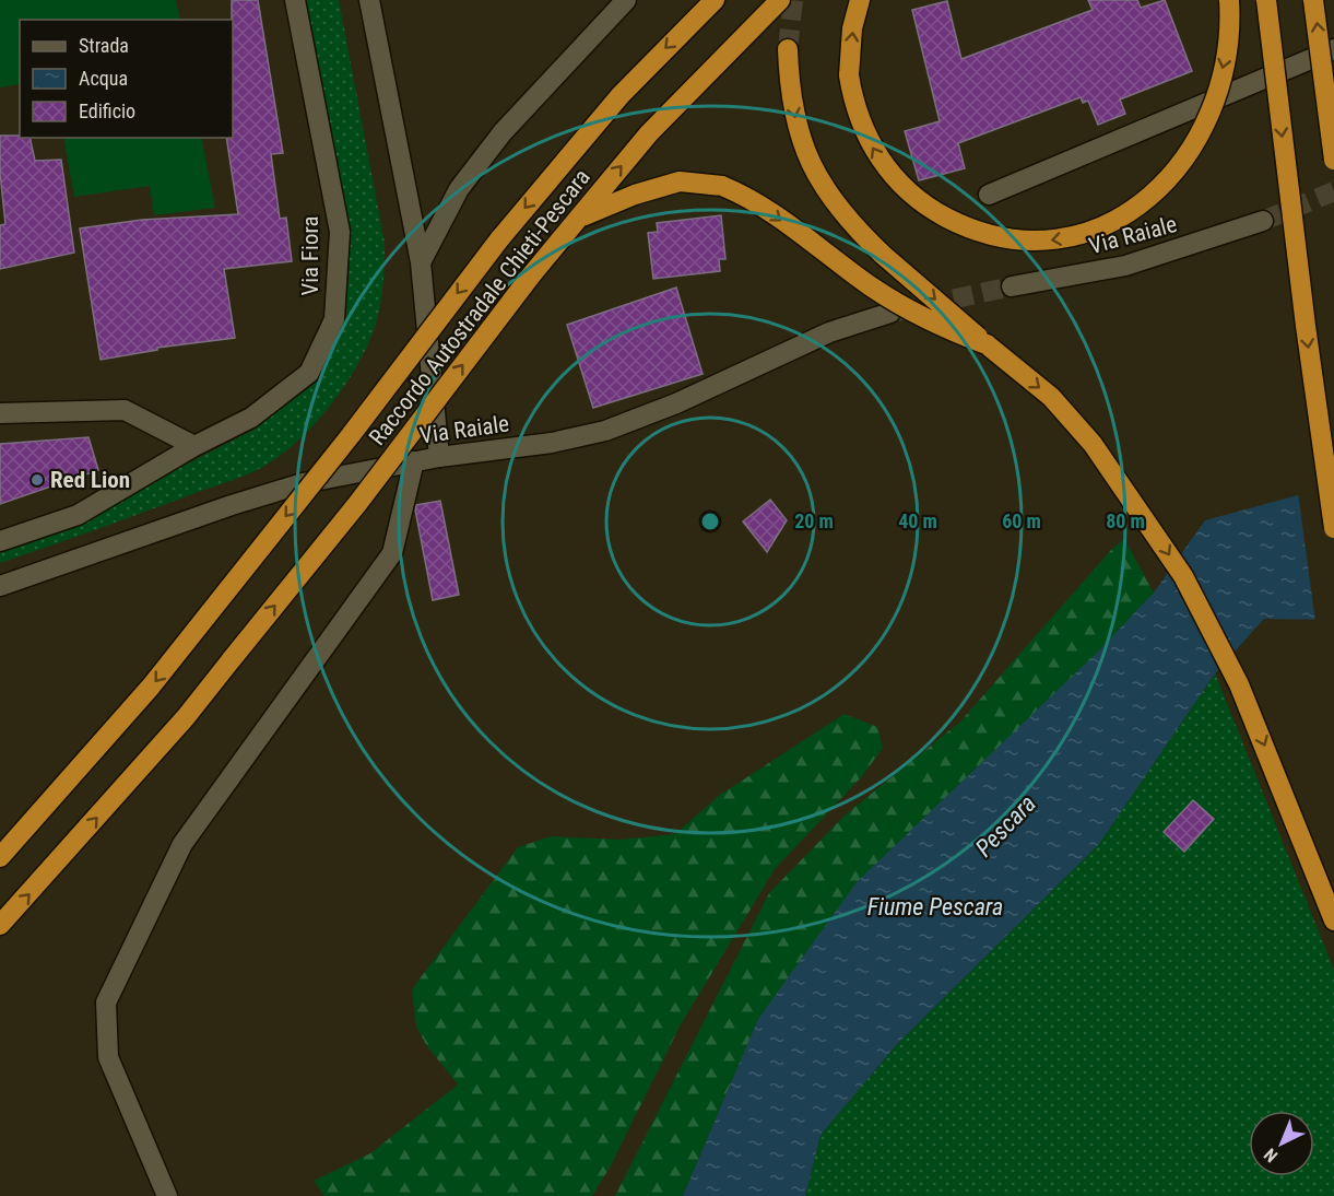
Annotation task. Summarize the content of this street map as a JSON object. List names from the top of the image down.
{
  "streets": {
    "highway": ["Raccordo Autostradale Chieti-Pescara"],
    "street": ["Via Raiale", "Via Fiora"]
  },
  "water": ["Pescara", "Fiume Pescara"],
  "places": ["Red Lion"],
  "legend": ["Strada", "Acqua", "Edificio"],
  "north": "bottom left",
  "rings": [
    "20 m",
    "40 m",
    "60 m",
    "80 m"
  ]
}
